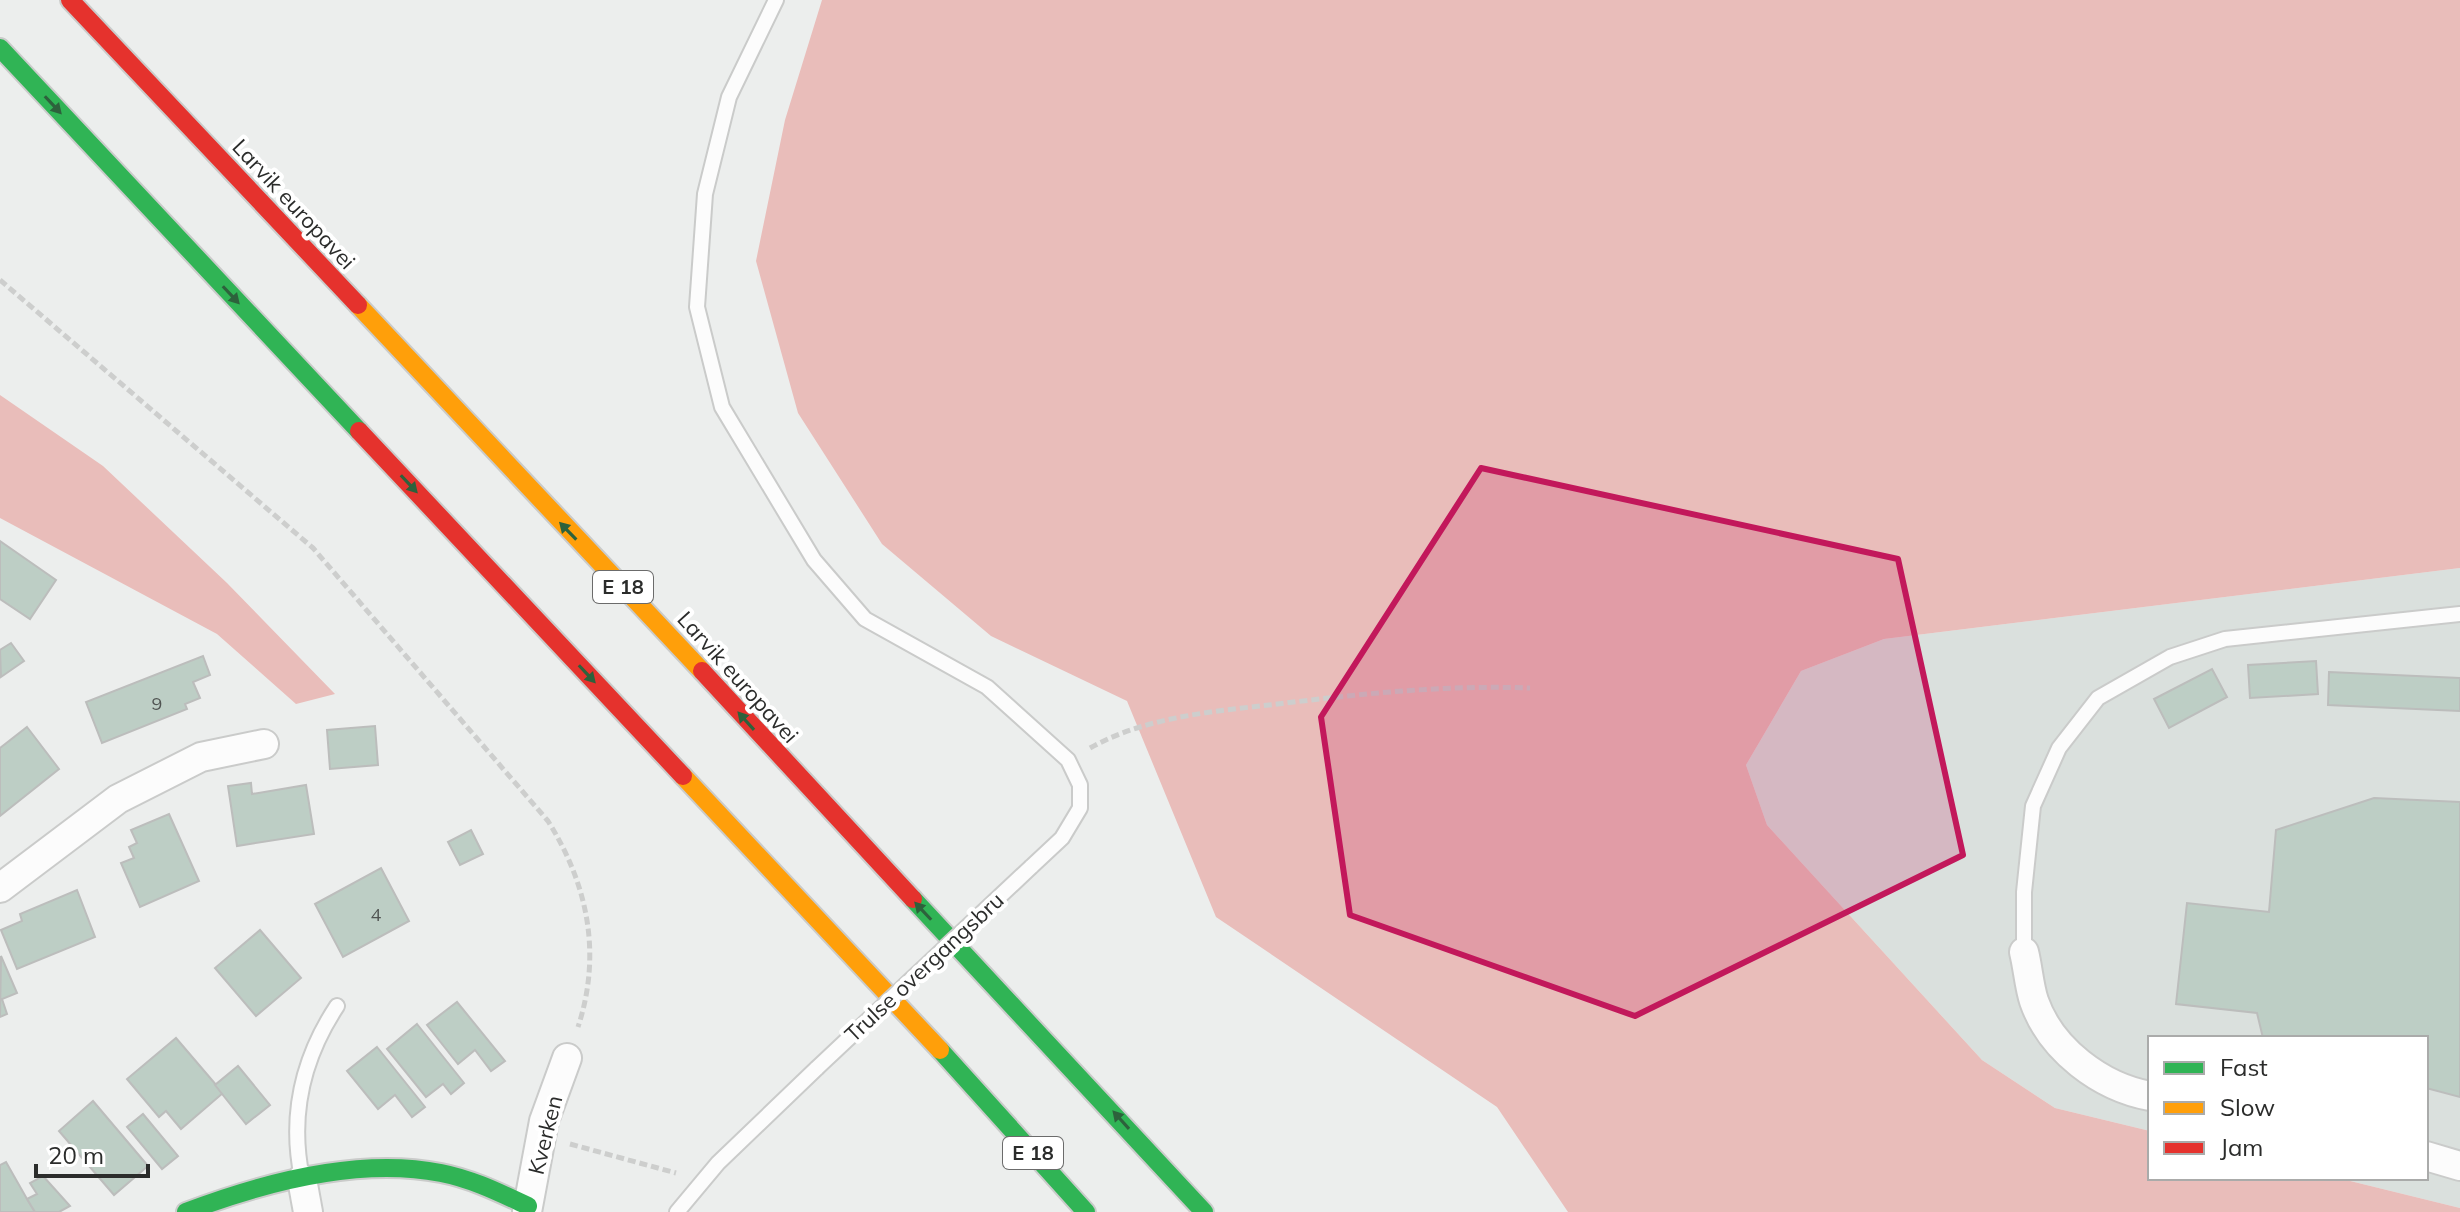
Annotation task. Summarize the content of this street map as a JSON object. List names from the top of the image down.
{
  "streets": {
    "main road": ["Larvik europavei", "E 18"],
    "street": ["Kverken"],
    "lane": ["Trulse overgangsbru"]
  },
  "house_numbers": ["9", "4"],
  "legend": ["Fast", "Slow", "Jam"],
  "scale_bar": "20 m"
}
